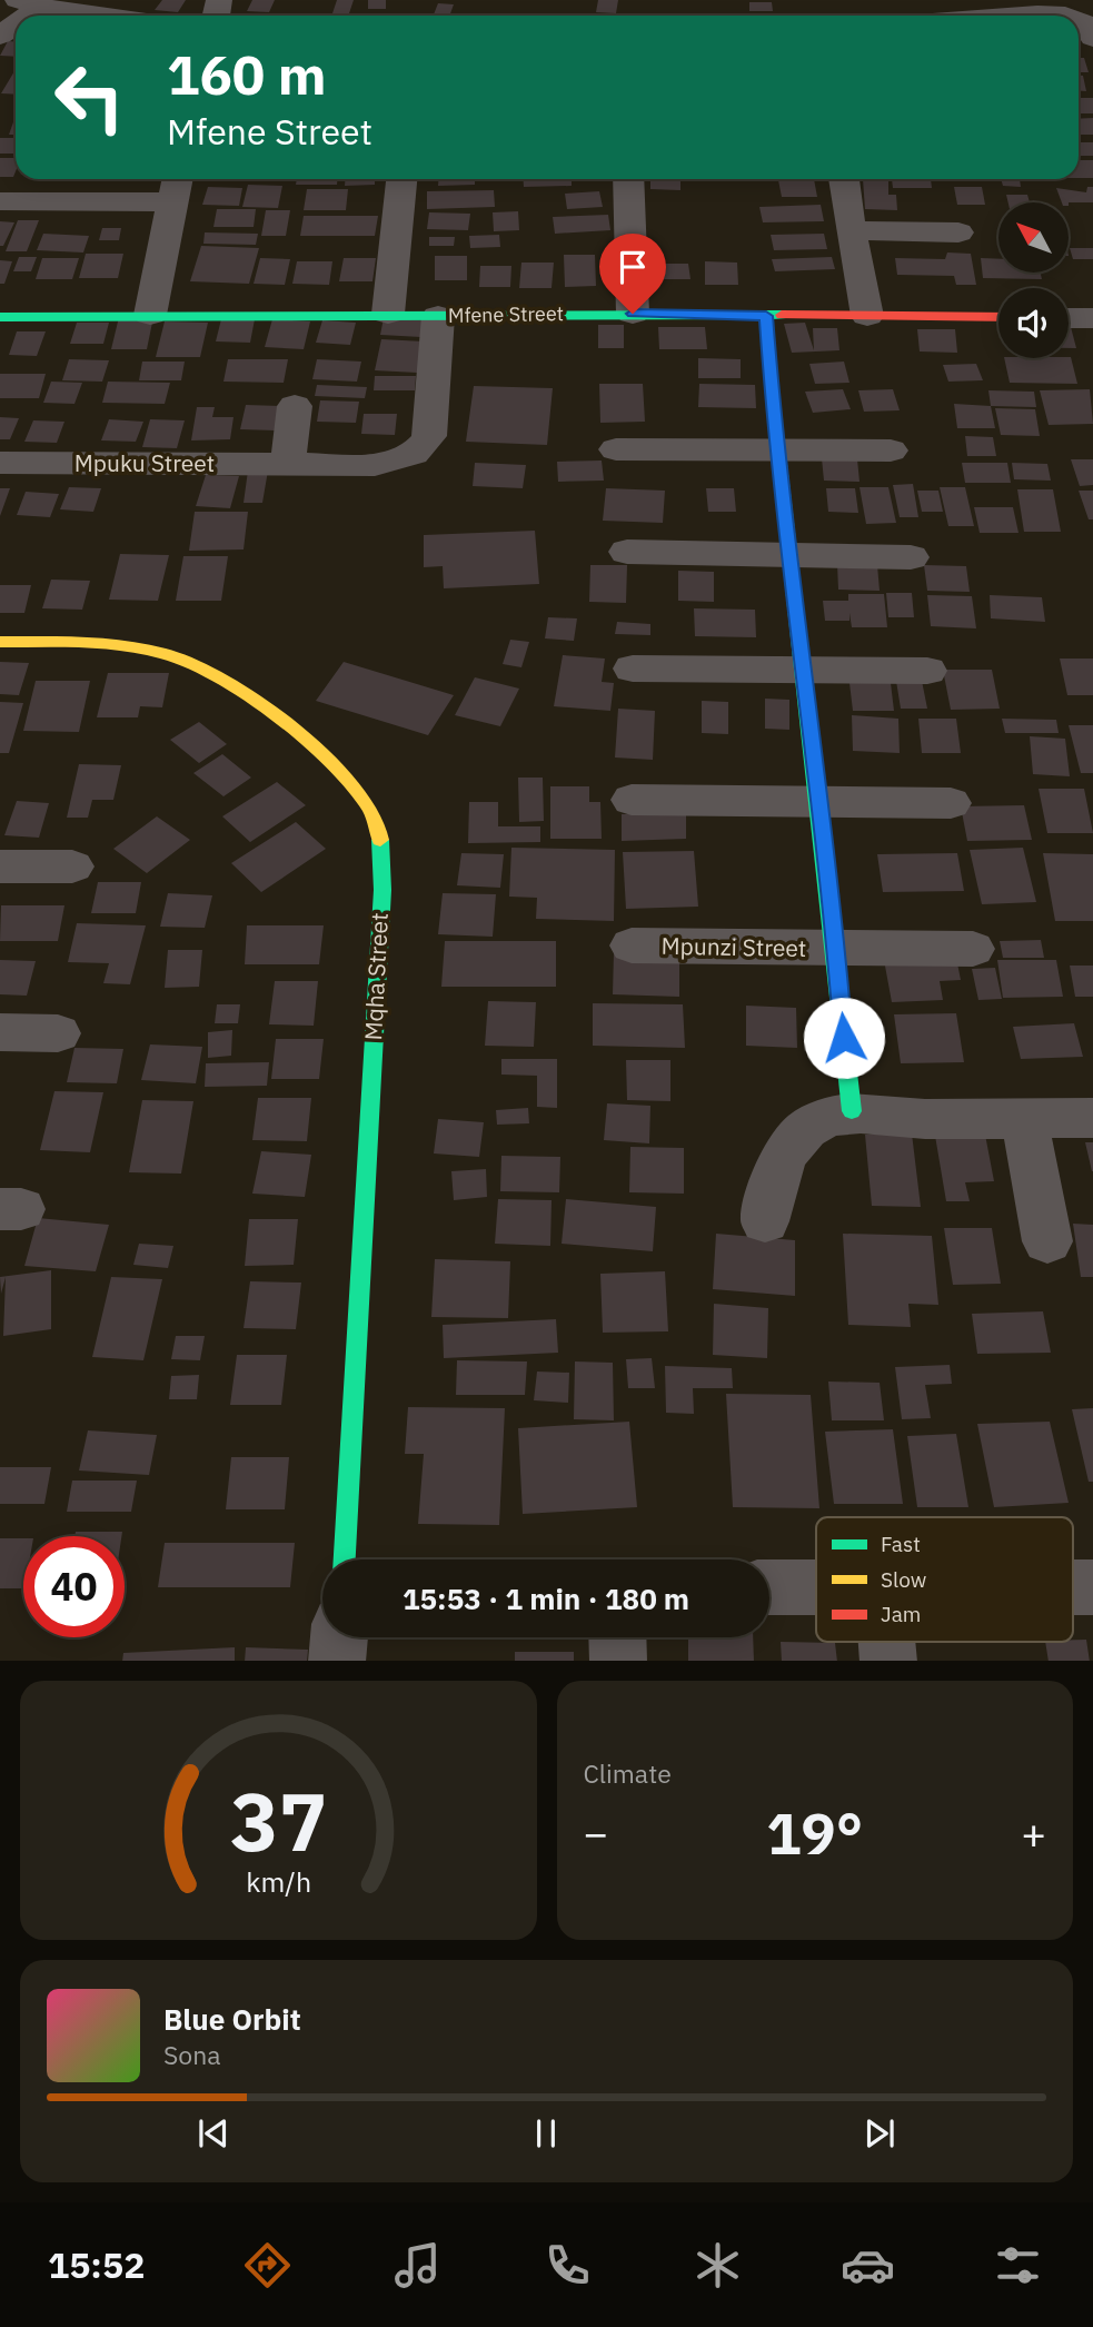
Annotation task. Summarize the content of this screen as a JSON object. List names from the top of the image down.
{
  "streets": {
    "street": [
      "Mfene Street",
      "Mpuku Street",
      "Mpunzi Street",
      "Mqha Street"
    ]
  },
  "crossings": [
    ["Mfene Street", "Mpuku Street"],
    ["Mfene Street", "Mpunzi Street"]
  ],
  "legend": ["Fast", "Slow", "Jam"],
  "north": "top left",
  "page": {
    "turn": ["160 m", "Mfene Street"],
    "limit": "40",
    "trip": "15:53 · 1 min · 180 m",
    "tile": "Climate",
    "heat": ["−", "19°", "+"],
    "song": ["Blue Orbit", "Sona"],
    "tabs": "15:52",
    "gauge": ["37", "km/h"]
  }
}
